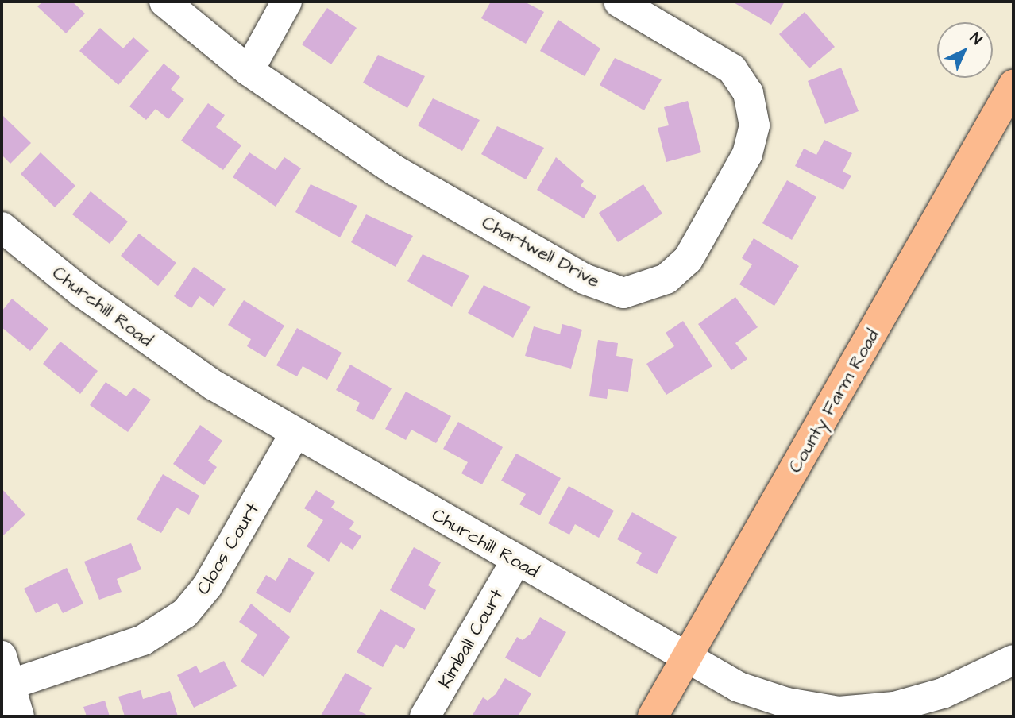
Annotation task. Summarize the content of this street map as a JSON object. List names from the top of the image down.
{
  "streets": {
    "main road": ["County Farm Road"],
    "street": [
      "Chartwell Drive",
      "Churchill Road",
      "Cloos Court",
      "Kimball Court"
    ]
  },
  "crossings": [
    ["Churchill Road", "County Farm Road"],
    ["Churchill Road", "Cloos Court"],
    ["Churchill Road", "Kimball Court"]
  ],
  "north": "top right"
}
